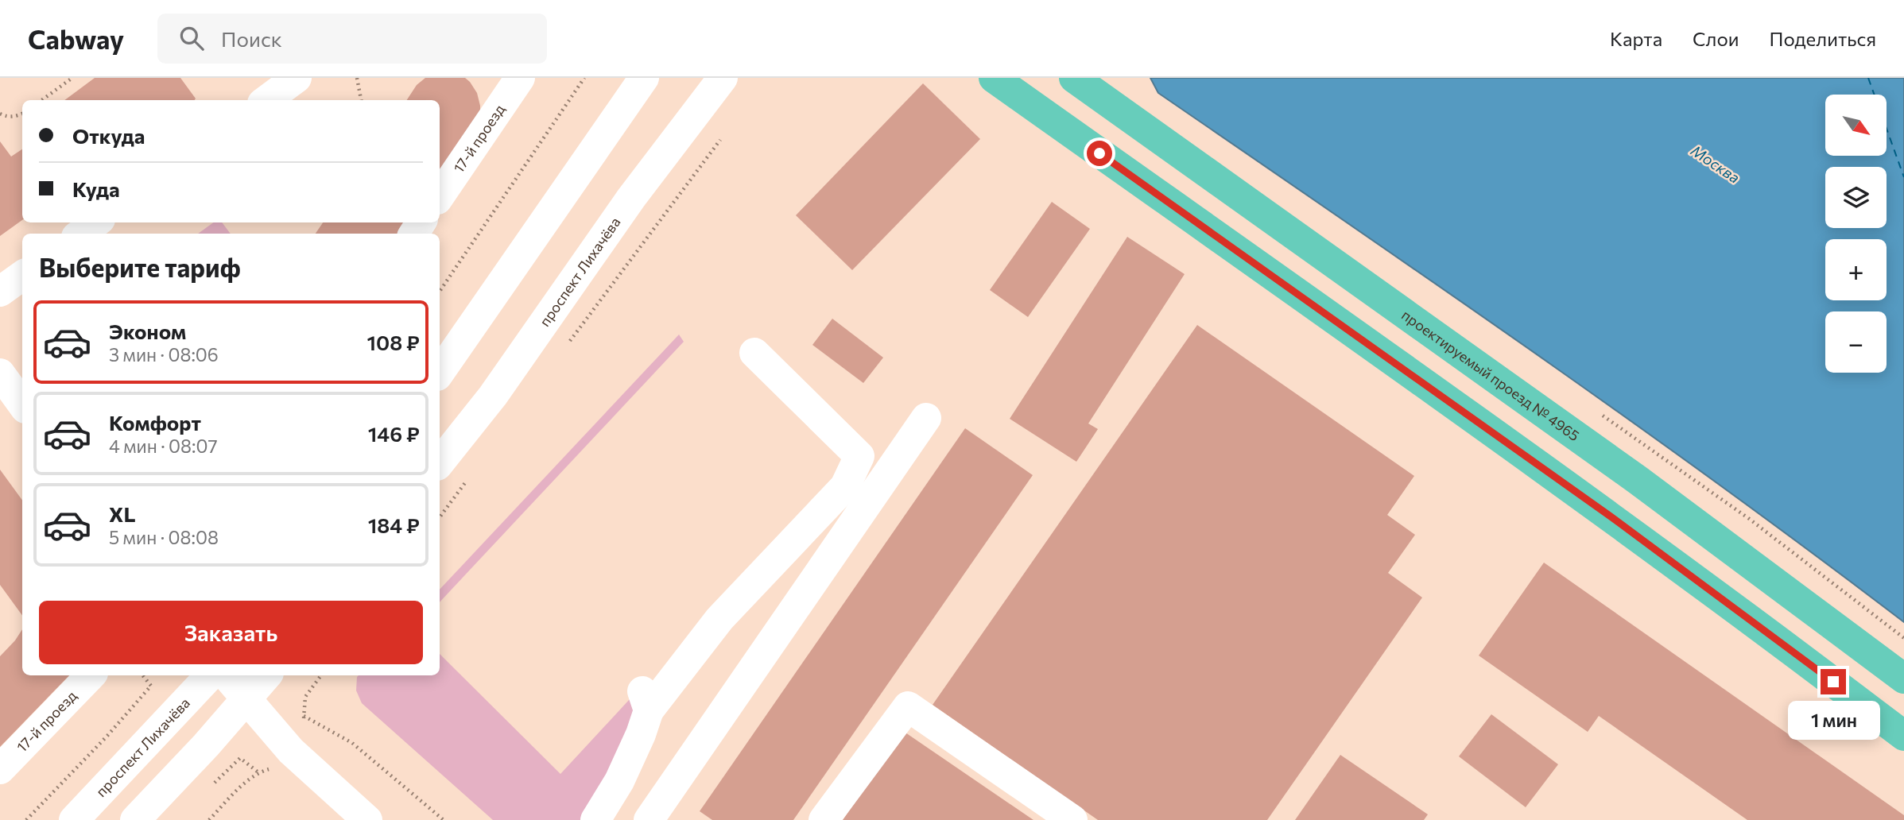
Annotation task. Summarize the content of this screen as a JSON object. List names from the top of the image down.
{
  "streets": {
    "main road": ["проектируемый проезд № 4965"],
    "street": ["17-й проезд", "проспект Лихачёва"]
  },
  "water": ["Москва"],
  "north": "bottom right",
  "page": {
    "header": "Cabway",
    "search": "Поиск",
    "nav": ["Карта", "Слои", "Поделиться"],
    "map_buttons": ["+", "−"],
    "banner": ["Откуда", "Куда"],
    "heading": "Выберите тариф",
    "list": [
      {
        "name": "Эконом",
        "note": "3 мин · 08:06",
        "value": "108 ₽"
      },
      {
        "name": "Комфорт",
        "note": "4 мин · 08:07",
        "value": "146 ₽"
      },
      {
        "name": "XL",
        "note": "5 мин · 08:08",
        "value": "184 ₽"
      }
    ],
    "buttons": "Заказать",
    "bubble": "1 мин"
  }
}
